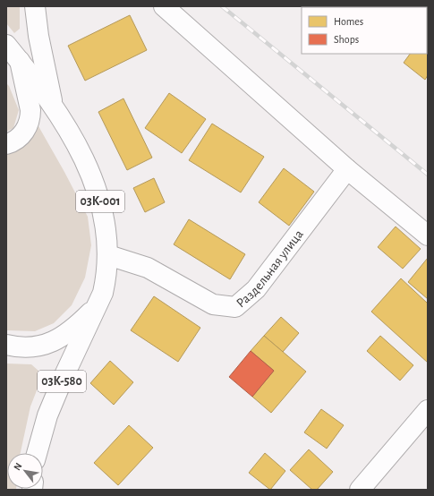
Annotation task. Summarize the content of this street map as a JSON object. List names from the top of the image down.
{
  "streets": {
    "street": ["03К-001", "Раздельная улица", "03К-580"]
  },
  "crossings": [
    ["03К-001", "Раздельная улица"],
    ["03К-001", "03К-580"]
  ],
  "legend": ["Homes", "Shops"],
  "north": "top left"
}
